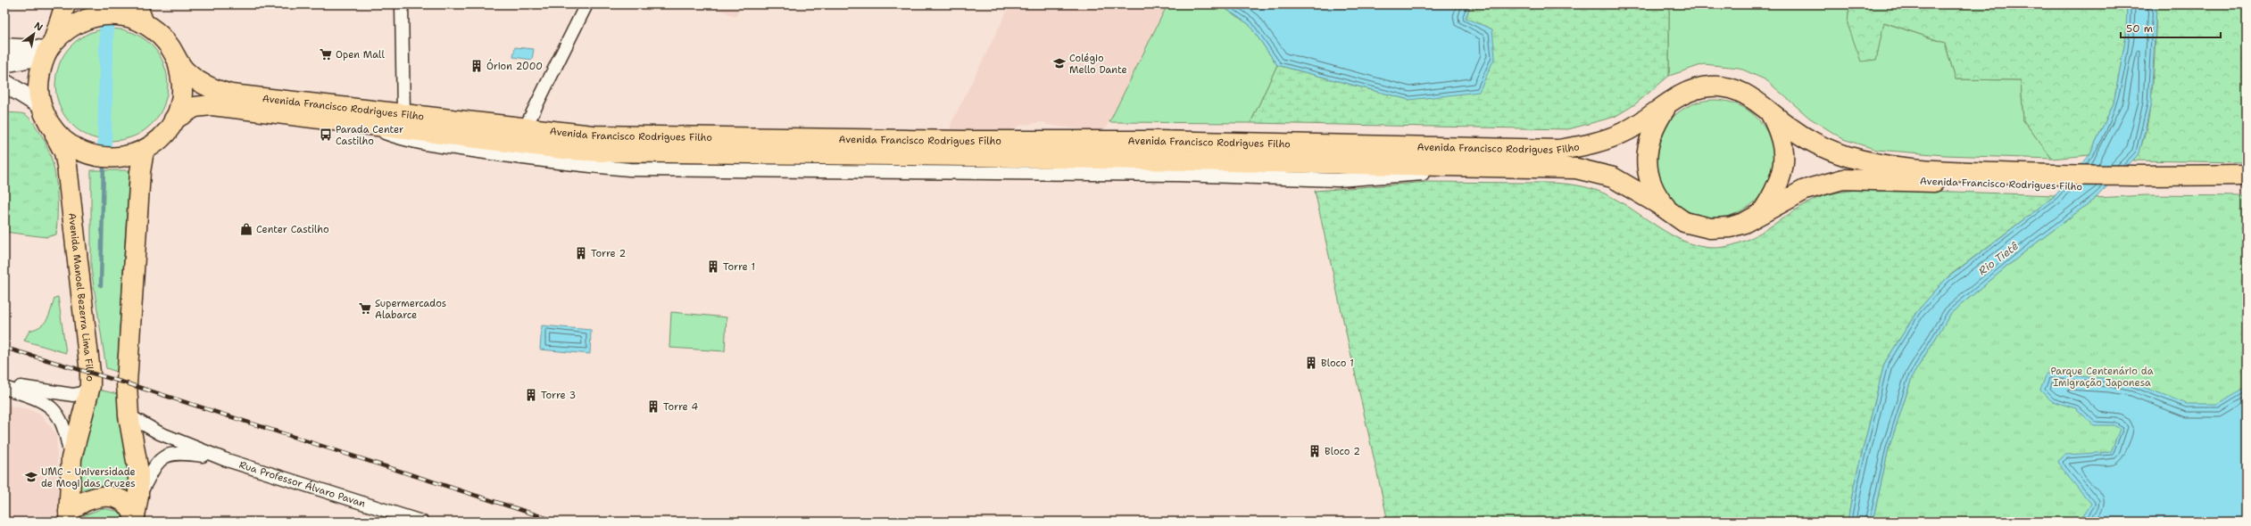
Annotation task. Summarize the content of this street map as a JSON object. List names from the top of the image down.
{
  "streets": {
    "main road": ["Avenida Francisco Rodrigues Filho", "Avenida Manoel Bezerra Lima Filho"],
    "street": ["Rua Professor Álvaro Pavan"]
  },
  "crossings": [
    ["Avenida Francisco Rodrigues Filho", "Avenida Manoel Bezerra Lima Filho"]
  ],
  "water": ["Rio Tietê"],
  "parks": ["Parque Centenário da Imigração Japonesa"],
  "places": {
    "supermarket": ["Open Mall", "Supermercados Alabarce"],
    "school or university": ["Colégio Mello Dante", "UMC - Universidade de Mogi das Cruzes"],
    "building": [
      "Órion 2000",
      "Torre 2",
      "Torre 1",
      "Bloco 1",
      "Torre 3",
      "Torre 4",
      "Bloco 2"
    ],
    "bus stop": ["Parada Center Castilho"],
    "shop": ["Center Castilho"]
  },
  "scale_bar": "50 m",
  "north": "top right"
}
